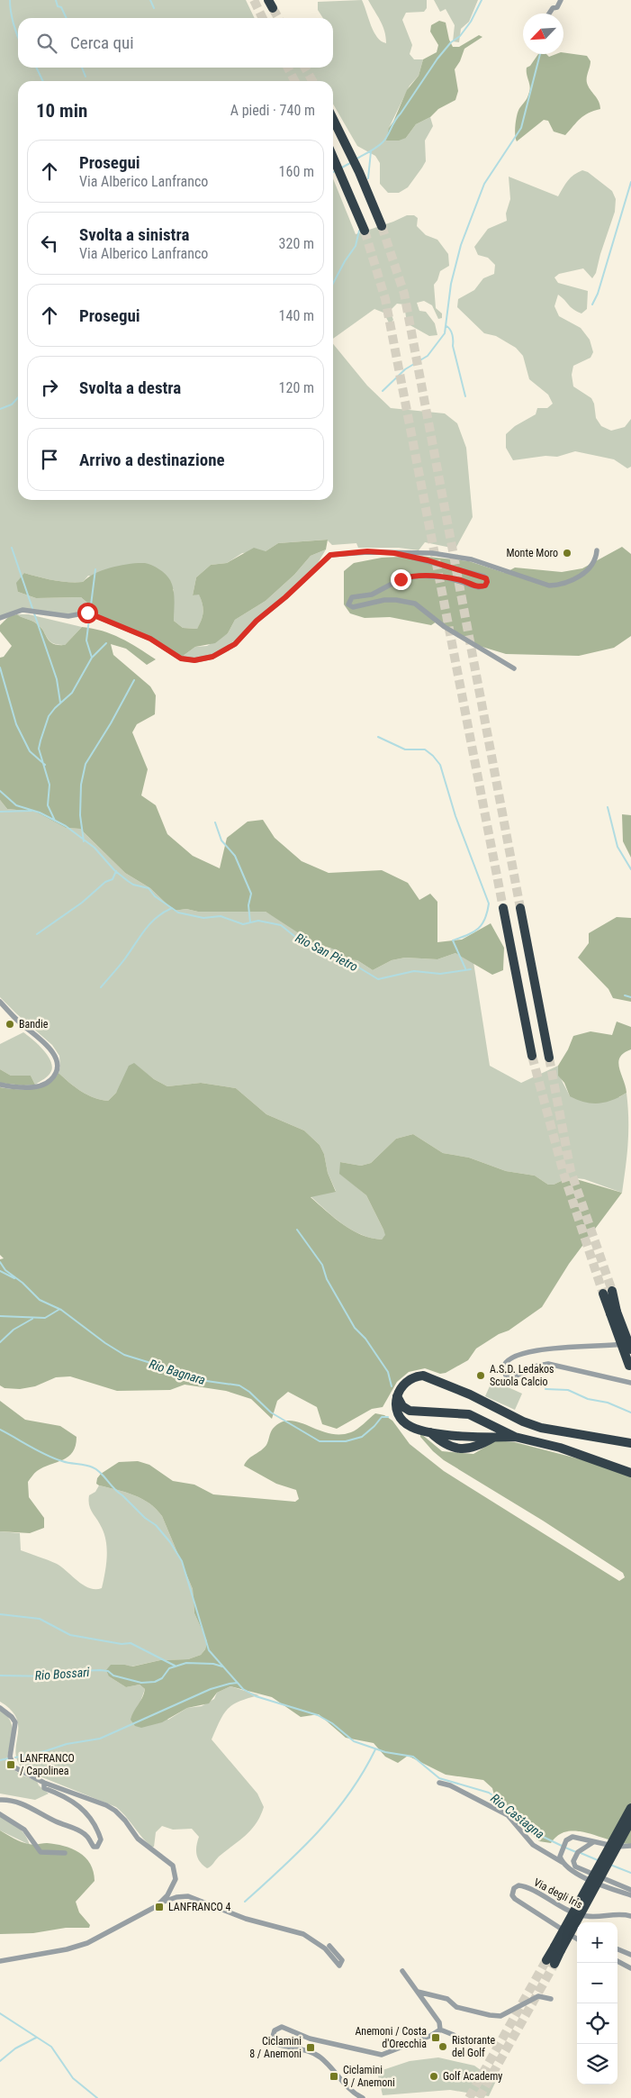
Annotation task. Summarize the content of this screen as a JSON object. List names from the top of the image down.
{
  "streets": {
    "street": ["Via degli Iris"]
  },
  "water": [
    "Rio San Pietro",
    "Rio Bagnara",
    "Rio Bossari",
    "Rio Castagna"
  ],
  "places": {
    "other": [
      "Monte Moro",
      "Bandie",
      "A.S.D. Ledakos Scuola Calcio",
      "Ristorante del Golf",
      "Golf Academy"
    ],
    "transit": [
      "LANFRANCO / Capolinea",
      "LANFRANCO 4",
      "Anemoni / Costa d'Orecchia",
      "Ciclamini 8 / Anemoni",
      "Ciclamini 9 / Anemoni"
    ]
  },
  "north": "bottom left",
  "page": {
    "search": "Cerca qui",
    "heading": ["10 min", "A piedi · 740 m"],
    "list": [
      ["Prosegui", "Via Alberico Lanfranco", "160 m"],
      ["Svolta a sinistra", "Via Alberico Lanfranco", "320 m"],
      ["Prosegui", "140 m"],
      ["Svolta a destra", "120 m"],
      "Arrivo a destinazione"
    ],
    "map_buttons": ["+", "−"]
  }
}
